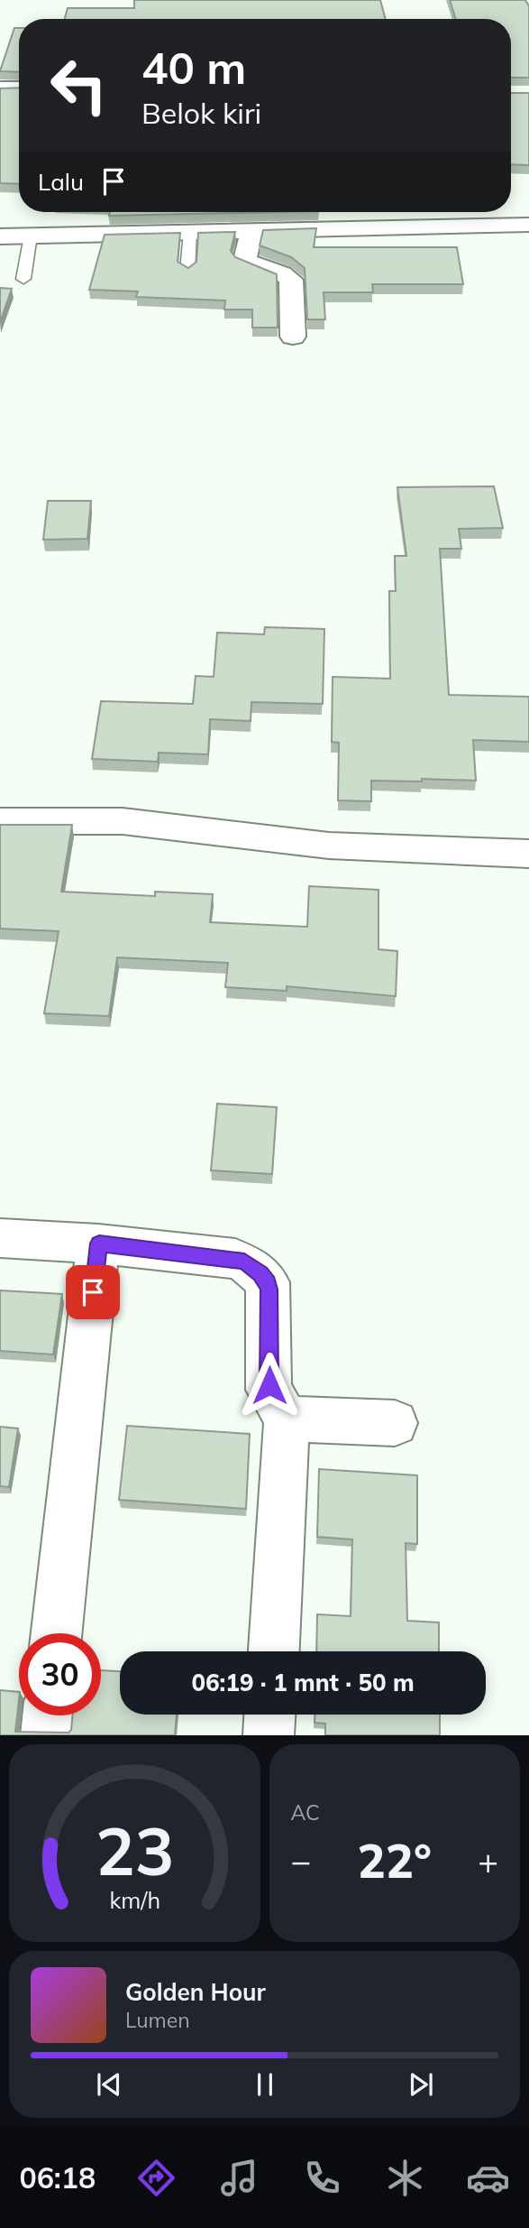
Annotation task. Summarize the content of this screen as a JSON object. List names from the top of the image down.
{
  "page": {
    "turn": ["40 m", "Belok kiri"],
    "then": "Lalu",
    "limit": "30",
    "trip": "06:19 · 1 mnt · 50 m",
    "tile": "AC",
    "heat": ["−", "22°", "+"],
    "song": ["Golden Hour", "Lumen"],
    "tabs": "06:18",
    "gauge": ["23", "km/h"]
  }
}
